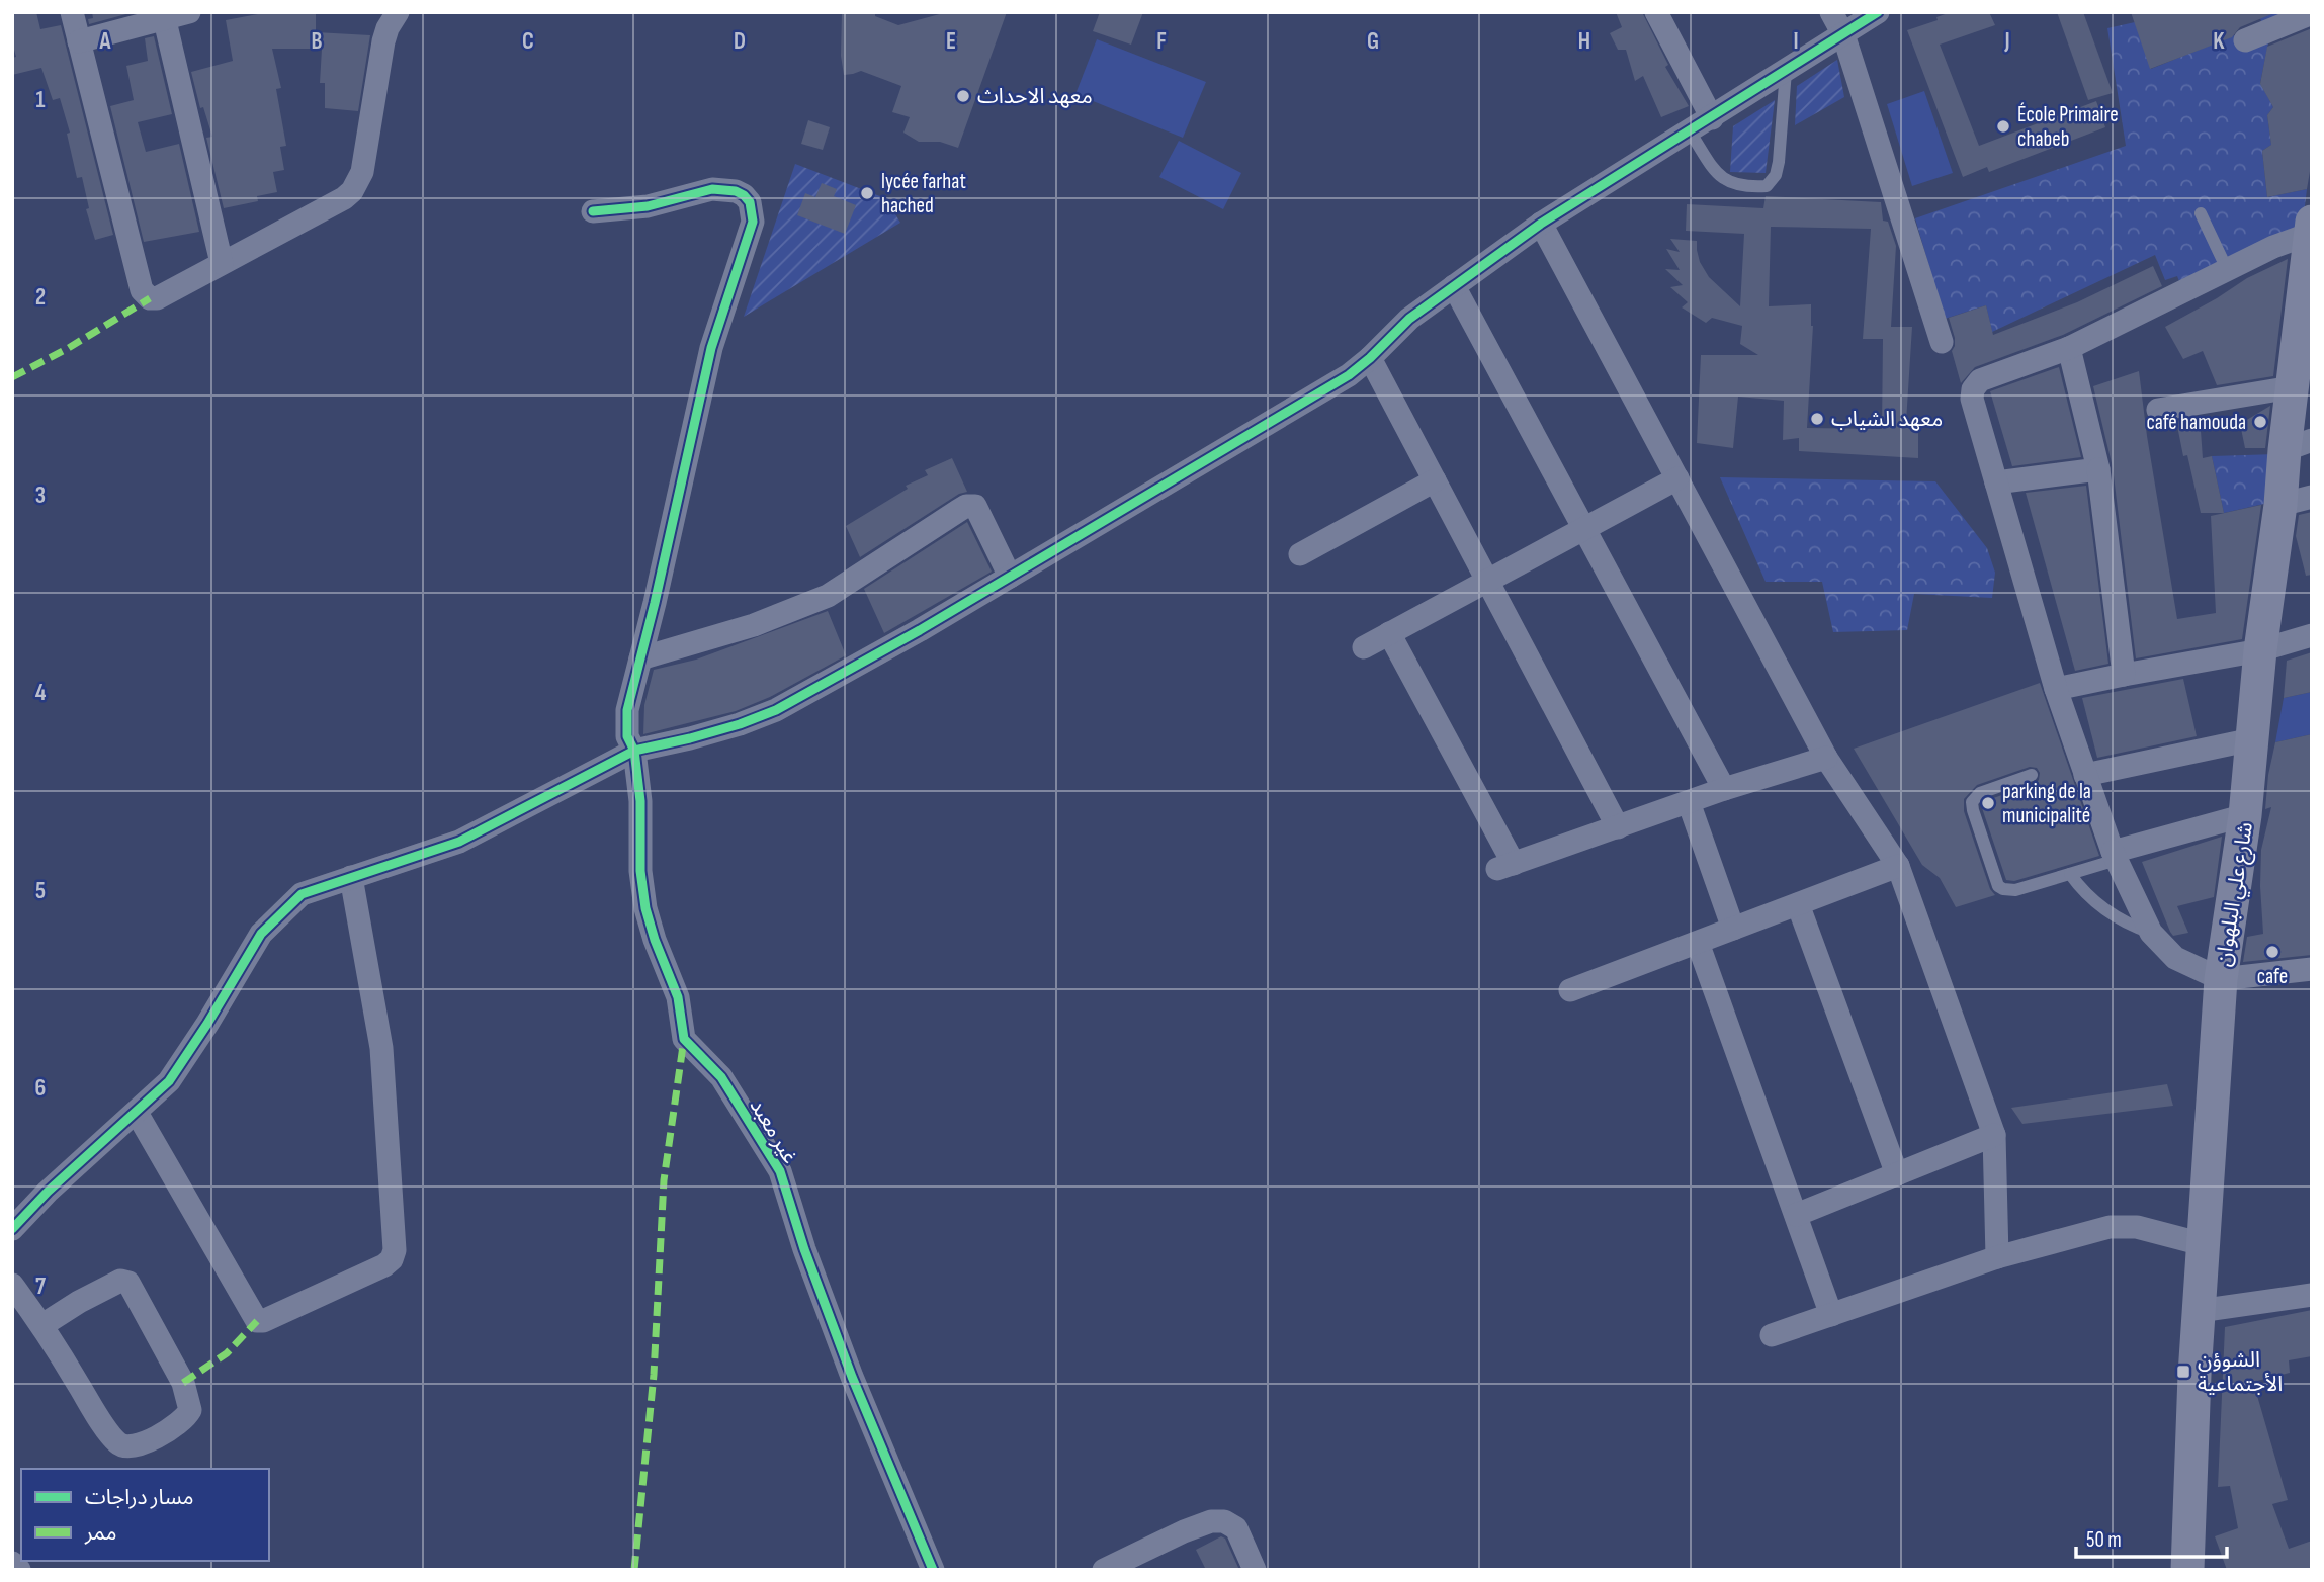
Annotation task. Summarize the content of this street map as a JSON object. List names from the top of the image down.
{
  "streets": {
    "street": ["شارع علي البلهوان", "غير معبد"]
  },
  "places": {
    "other": [
      "معهد الاحداث",
      "École Primaire chabeb",
      "lycée farhat hached",
      "معهد الشياب",
      "café hamouda",
      "parking de la municipalité",
      "cafe"
    ],
    "transit": ["الشوؤن الأجتماعية"]
  },
  "legend": ["مسار دراجات", "ممر"],
  "scale_bar": "50 m",
  "grid": {
    "columns": [
      "A",
      "B",
      "C",
      "D",
      "E",
      "F",
      "G",
      "H",
      "I",
      "J",
      "K"
    ],
    "rows": [
      "1",
      "2",
      "3",
      "4",
      "5",
      "6",
      "7"
    ]
  }
}
